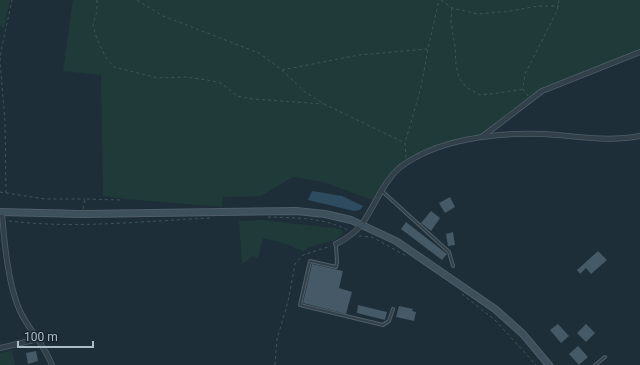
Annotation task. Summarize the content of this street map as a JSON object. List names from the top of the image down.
{
  "scale_bar": "100 m"
}
